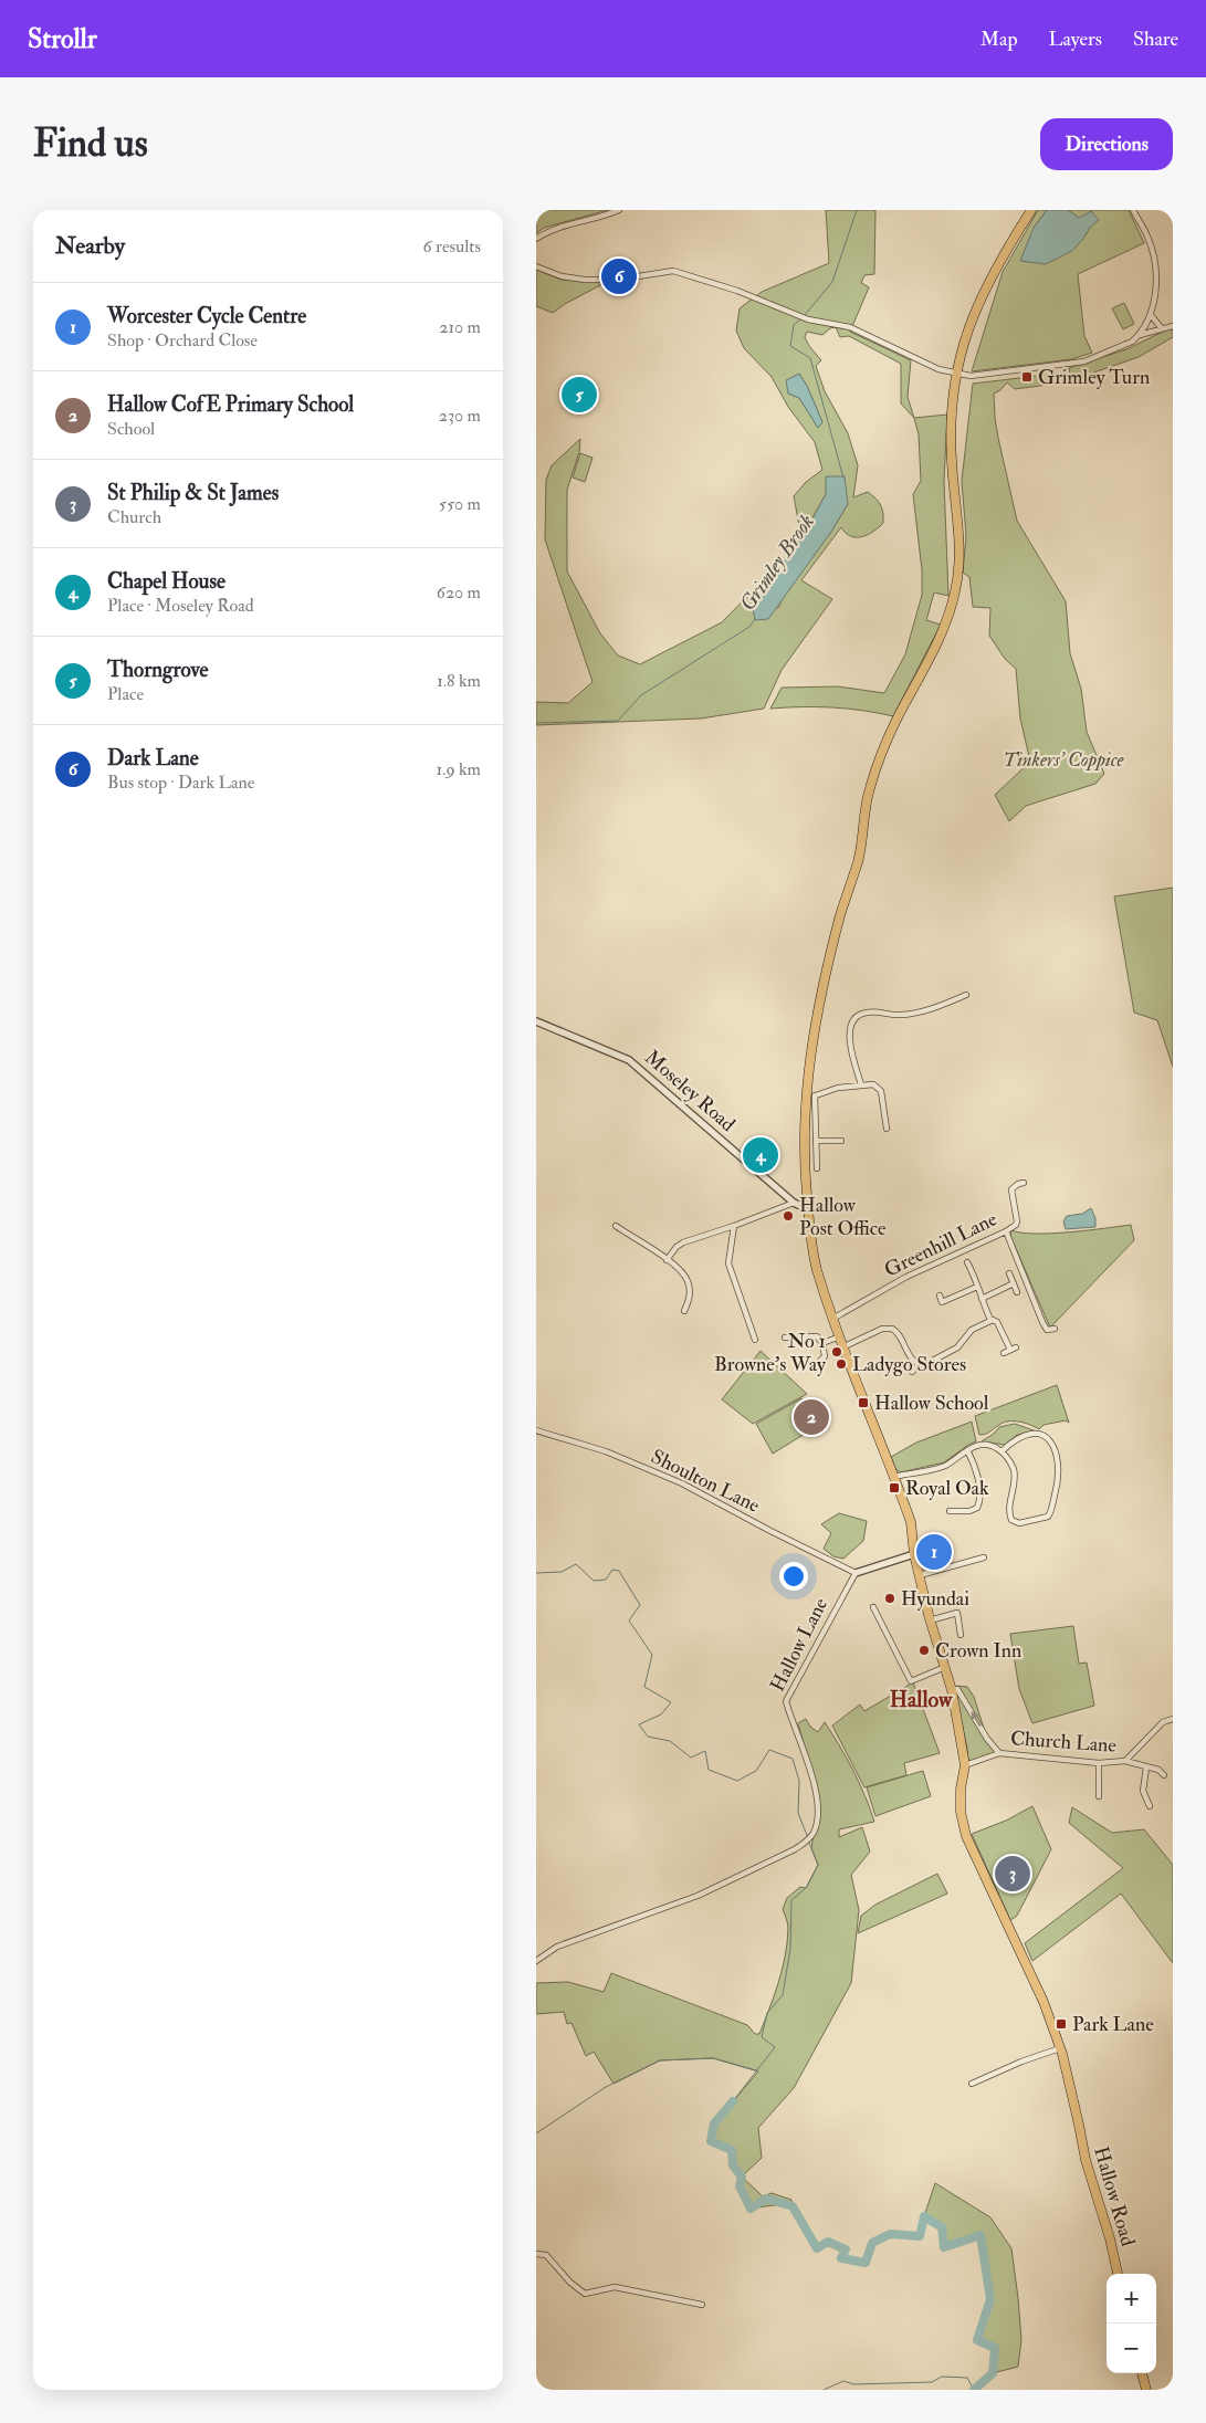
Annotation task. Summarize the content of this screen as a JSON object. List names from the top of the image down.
{
  "streets": {
    "main road": ["Hallow Road"],
    "street": [
      "Moseley Road",
      "Greenhill Lane",
      "Shoulton Lane",
      "Hallow Lane",
      "Church Lane"
    ]
  },
  "crossings": [
    ["Moseley Road", "Hallow Road"],
    ["Greenhill Lane", "Hallow Road"],
    ["Shoulton Lane", "Hallow Lane"],
    ["Church Lane", "Hallow Road"]
  ],
  "districts": ["Hallow"],
  "water": ["Grimley Brook"],
  "parks": ["Tinkers' Coppice"],
  "places": {
    "transit": [
      "Grimley Turn",
      "Hallow School",
      "Royal Oak",
      "Park Lane"
    ],
    "other": [
      "Hallow Post Office",
      "No 1 Browne's Way",
      "Ladygo Stores",
      "Hyundai",
      "Crown Inn"
    ]
  },
  "page": {
    "header": "Strollr",
    "nav": ["Map", "Layers", "Share"],
    "buttons": "Directions",
    "title": "Find us",
    "heading": ["Nearby", "6 results"],
    "pins": [
      "6",
      "5",
      "4",
      "2",
      "1",
      "3"
    ],
    "list": [
      {
        "mark": "1",
        "name": "Worcester Cycle Centre",
        "note": "Shop · Orchard Close",
        "value": "210 m"
      },
      {
        "mark": "2",
        "name": "Hallow CofE Primary School",
        "note": "School",
        "value": "230 m"
      },
      {
        "mark": "3",
        "name": "St Philip & St James",
        "note": "Church",
        "value": "550 m"
      },
      {
        "mark": "4",
        "name": "Chapel House",
        "note": "Place · Moseley Road",
        "value": "620 m"
      },
      {
        "mark": "5",
        "name": "Thorngrove",
        "note": "Place",
        "value": "1.8 km"
      },
      {
        "mark": "6",
        "name": "Dark Lane",
        "note": "Bus stop · Dark Lane",
        "value": "1.9 km"
      }
    ],
    "map_buttons": ["+", "−"]
  }
}
